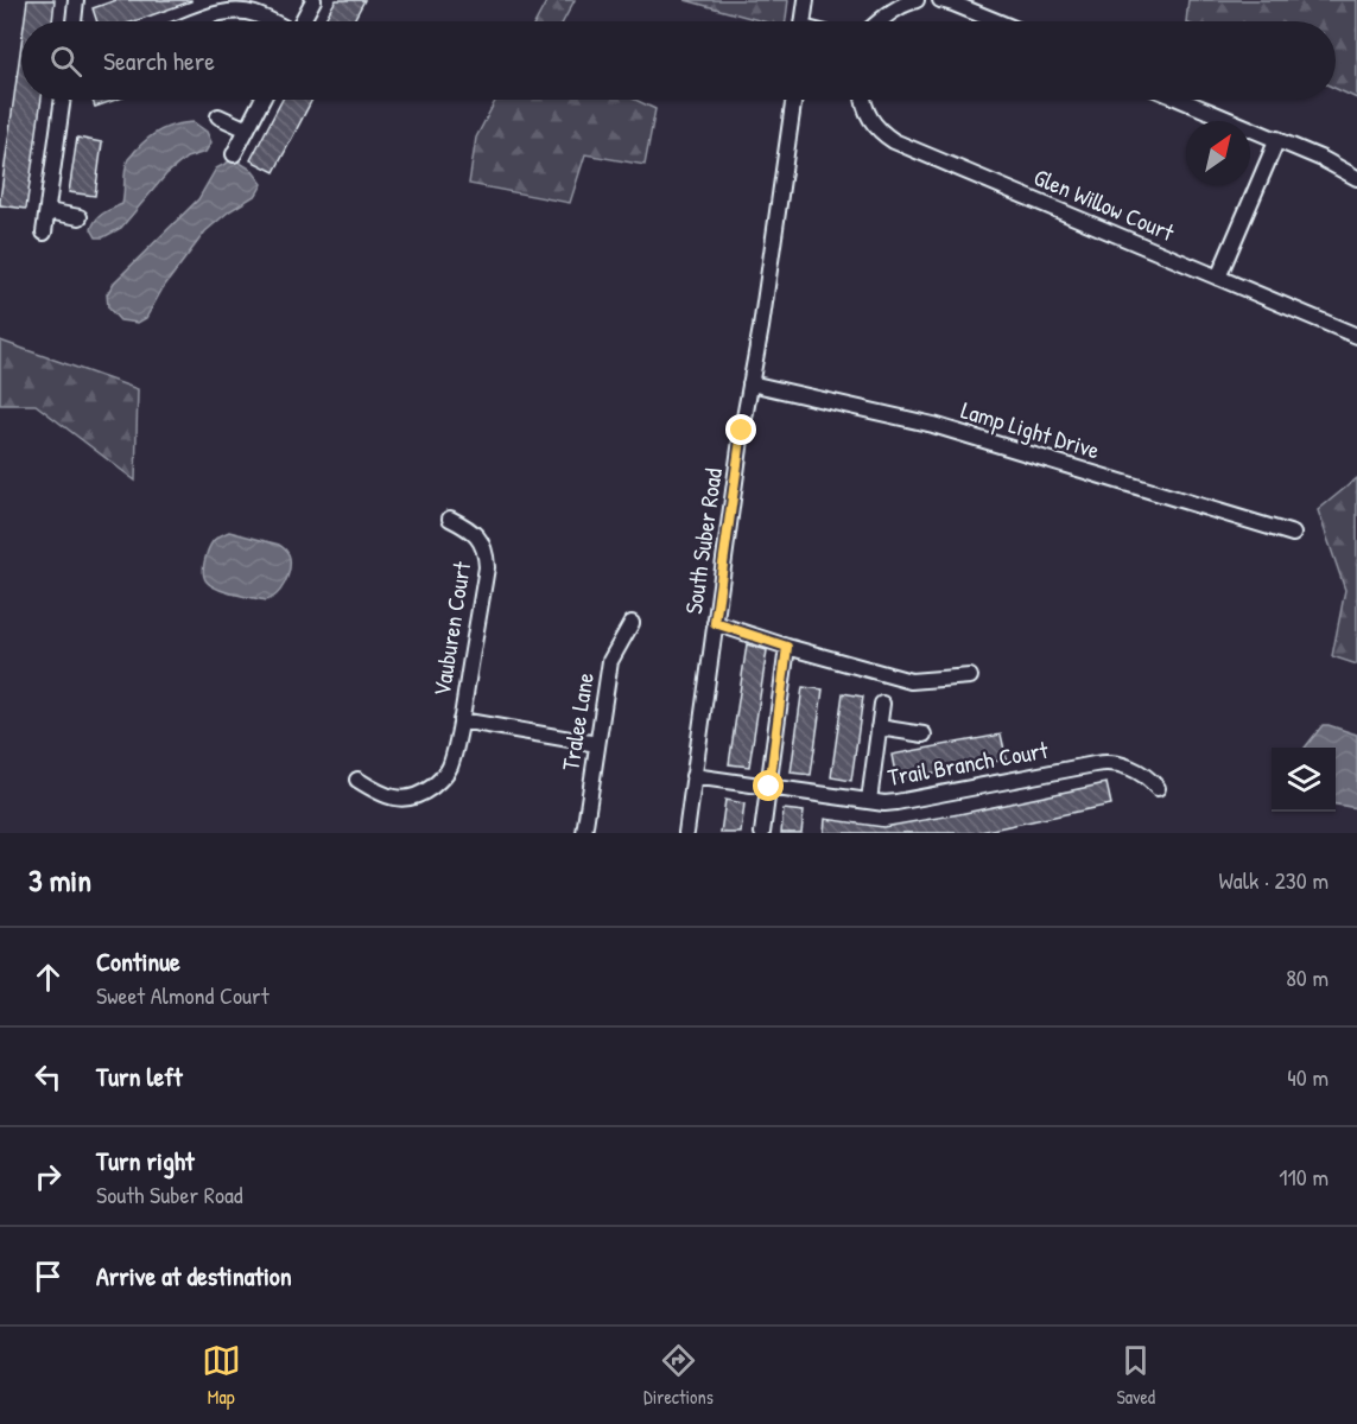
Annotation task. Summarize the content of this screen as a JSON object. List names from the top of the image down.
{
  "streets": {
    "street": [
      "Glen Willow Court",
      "Lamp Light Drive",
      "South Suber Road",
      "Vauburen Court",
      "Tralee Lane",
      "Trail Branch Court"
    ]
  },
  "crossings": [
    ["Lamp Light Drive", "South Suber Road"],
    ["South Suber Road", "Trail Branch Court"]
  ],
  "north": "top right",
  "page": {
    "search": "Search here",
    "heading": ["3 min", "Walk · 230 m"],
    "list": [
      ["Continue", "Sweet Almond Court", "80 m"],
      ["Turn left", "40 m"],
      ["Turn right", "South Suber Road", "110 m"],
      "Arrive at destination"
    ],
    "nav": ["Map", "Directions", "Saved"]
  }
}
